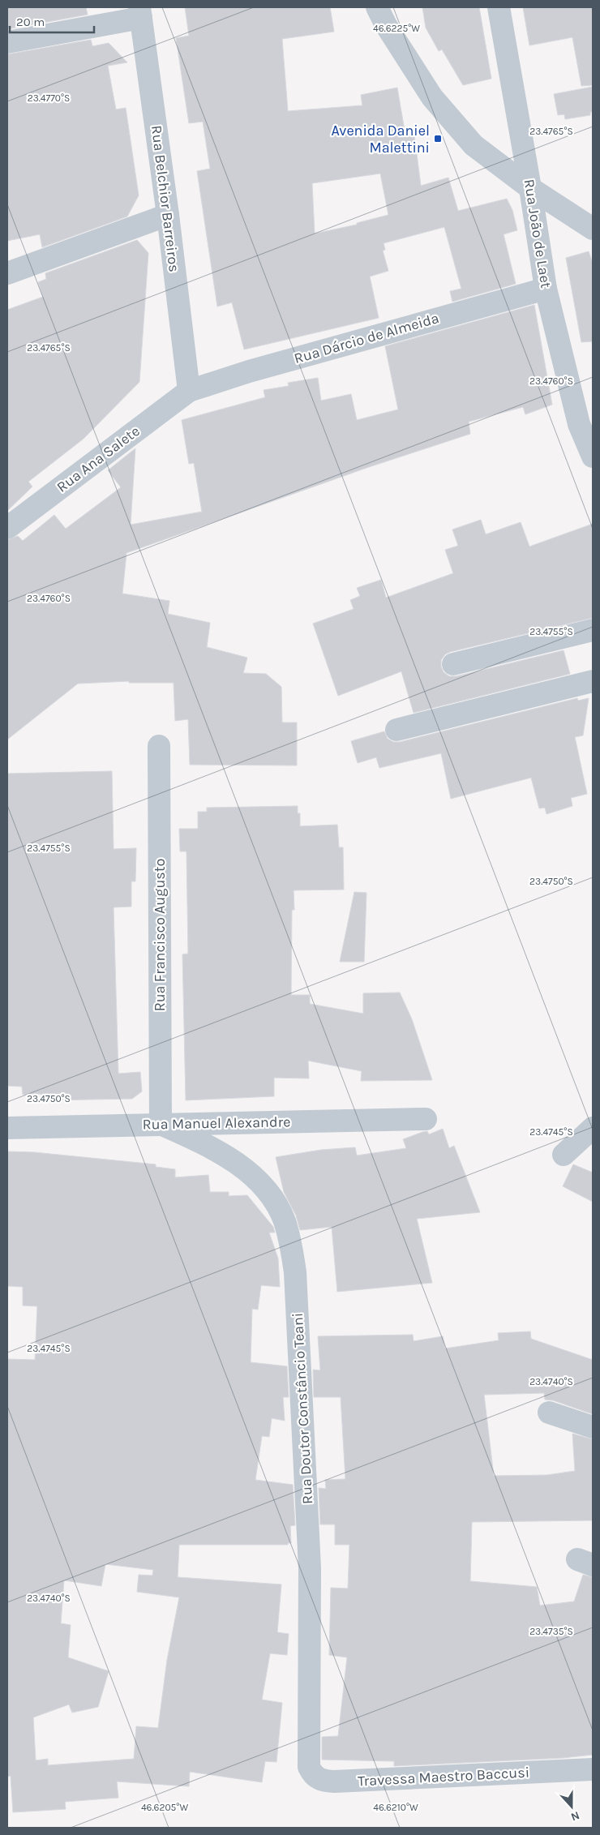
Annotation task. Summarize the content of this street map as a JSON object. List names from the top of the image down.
{
  "streets": {
    "street": [
      "Rua Belchior Barreiros",
      "Rua João de Laet",
      "Rua Dárcio de Almeida",
      "Rua Ana Salete",
      "Rua Francisco Augusto",
      "Rua Manuel Alexandre",
      "Rua Doutor Constâncio Teani",
      "Travessa Maestro Baccusi"
    ]
  },
  "crossings": [
    ["Rua Belchior Barreiros", "Rua Dárcio de Almeida"],
    ["Rua Belchior Barreiros", "Rua Ana Salete"],
    ["Rua João de Laet", "Rua Dárcio de Almeida"],
    ["Rua Dárcio de Almeida", "Rua Ana Salete"],
    ["Rua Francisco Augusto", "Rua Manuel Alexandre"],
    ["Rua Francisco Augusto", "Rua Doutor Constâncio Teani"],
    ["Rua Manuel Alexandre", "Rua Doutor Constâncio Teani"],
    ["Rua Doutor Constâncio Teani", "Travessa Maestro Baccusi"]
  ],
  "places": {
    "transit": ["Avenida Daniel Malettini"]
  },
  "scale_bar": "20 m",
  "north": "bottom",
  "coordinates": [
    "46.6225°W",
    "23.4770°S",
    "23.4765°S",
    "23.4760°S",
    "23.4755°S",
    "23.4750°S",
    "23.4745°S",
    "23.4740°S",
    "23.4735°S",
    "46.6205°W",
    "46.6210°W"
  ]
}
